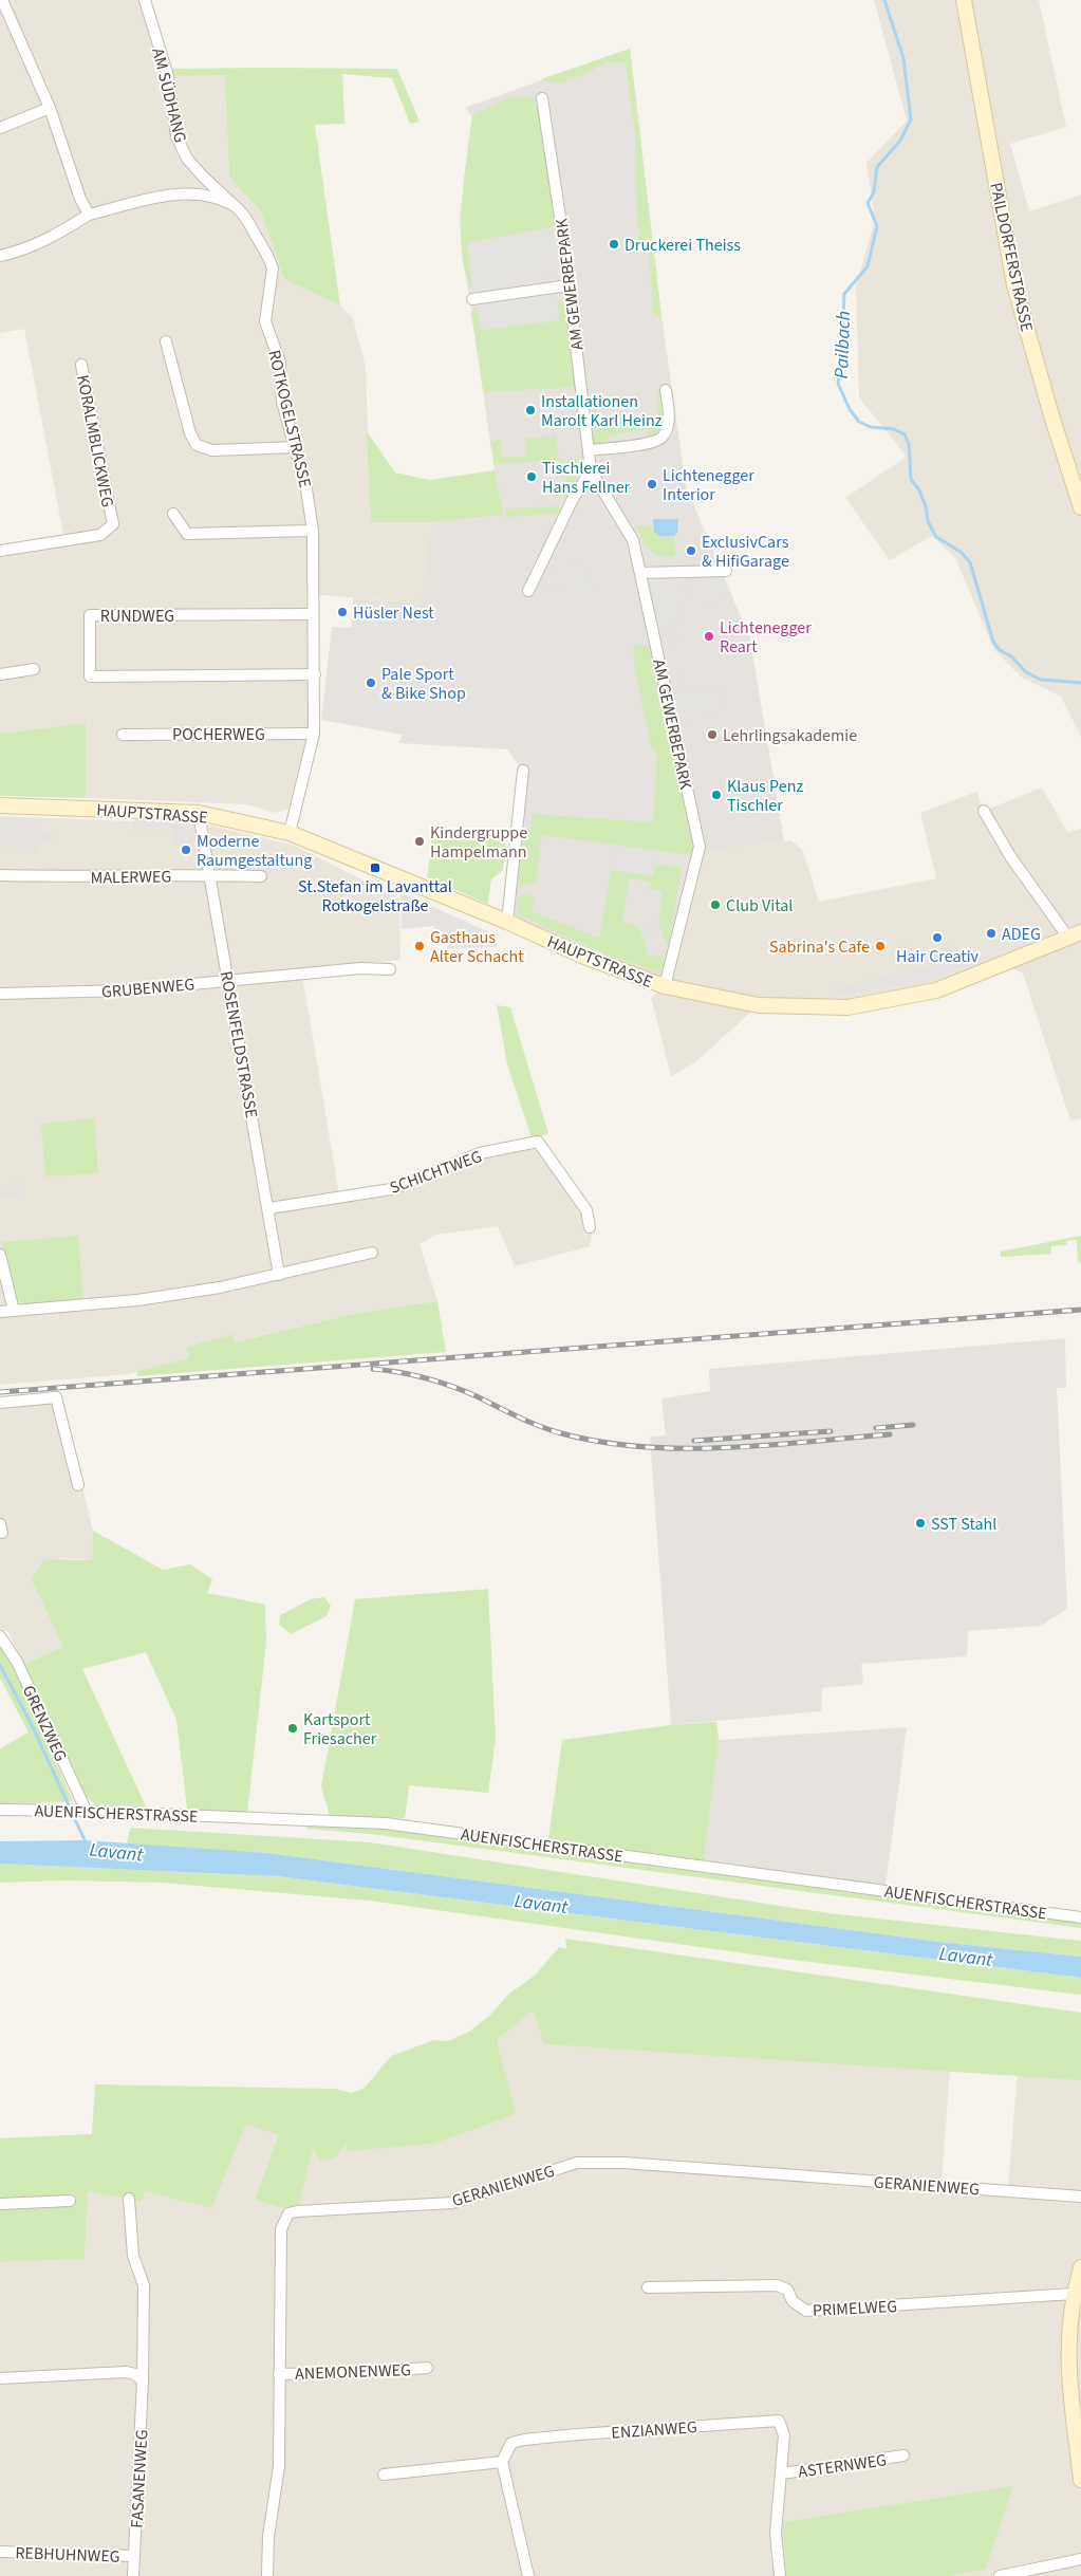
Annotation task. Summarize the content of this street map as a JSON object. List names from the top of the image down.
{
  "streets": {
    "main road": ["PAILDORFERSTRASSE", "HAUPTSTRASSE"],
    "street": [
      "AM SÜDHANG",
      "AM GEWERBEPARK",
      "ROTKOGELSTRASSE",
      "KORALMBLICKWEG",
      "RUNDWEG",
      "POCHERWEG",
      "MALERWEG",
      "GRUBENWEG",
      "ROSENFELDSTRASSE",
      "SCHICHTWEG",
      "GRENZWEG",
      "AUENFISCHERSTRASSE",
      "GERANIENWEG",
      "PRIMELWEG",
      "ANEMONENWEG",
      "ENZIANWEG",
      "ASTERNWEG",
      "FASANENWEG",
      "REBHUHNWEG"
    ]
  },
  "crossings": [
    ["AM SÜDHANG", "ROTKOGELSTRASSE"],
    ["AM GEWERBEPARK", "HAUPTSTRASSE"],
    ["ROTKOGELSTRASSE", "RUNDWEG"],
    ["ROTKOGELSTRASSE", "POCHERWEG"],
    ["ROTKOGELSTRASSE", "HAUPTSTRASSE"],
    ["HAUPTSTRASSE", "ROSENFELDSTRASSE"],
    ["MALERWEG", "ROSENFELDSTRASSE"],
    ["GRUBENWEG", "ROSENFELDSTRASSE"],
    ["ROSENFELDSTRASSE", "SCHICHTWEG"],
    ["GRENZWEG", "AUENFISCHERSTRASSE"],
    ["GERANIENWEG", "ANEMONENWEG"],
    ["ENZIANWEG", "ASTERNWEG"],
    ["FASANENWEG", "REBHUHNWEG"]
  ],
  "water": ["Pailbach", "Lavant"],
  "places": {
    "other": [
      "Druckerei Theiss",
      "Installationen Marolt Karl Heinz",
      "Tischlerei Hans Fellner",
      "Lichtenegger Interior",
      "ExclusivCars & HifiGarage",
      "Hüsler Nest",
      "Lichtenegger Reart",
      "Pale Sport & Bike Shop",
      "Lehrlingsakademie",
      "Klaus Penz Tischler",
      "Kindergruppe Hampelmann",
      "Moderne Raumgestaltung",
      "Club Vital",
      "ADEG",
      "Hair Creativ",
      "Gasthaus Alter Schacht",
      "Sabrina's Cafe",
      "SST Stahl",
      "Kartsport Friesacher"
    ],
    "transit": ["St.Stefan im Lavanttal Rotkogelstraße"]
  }
}
